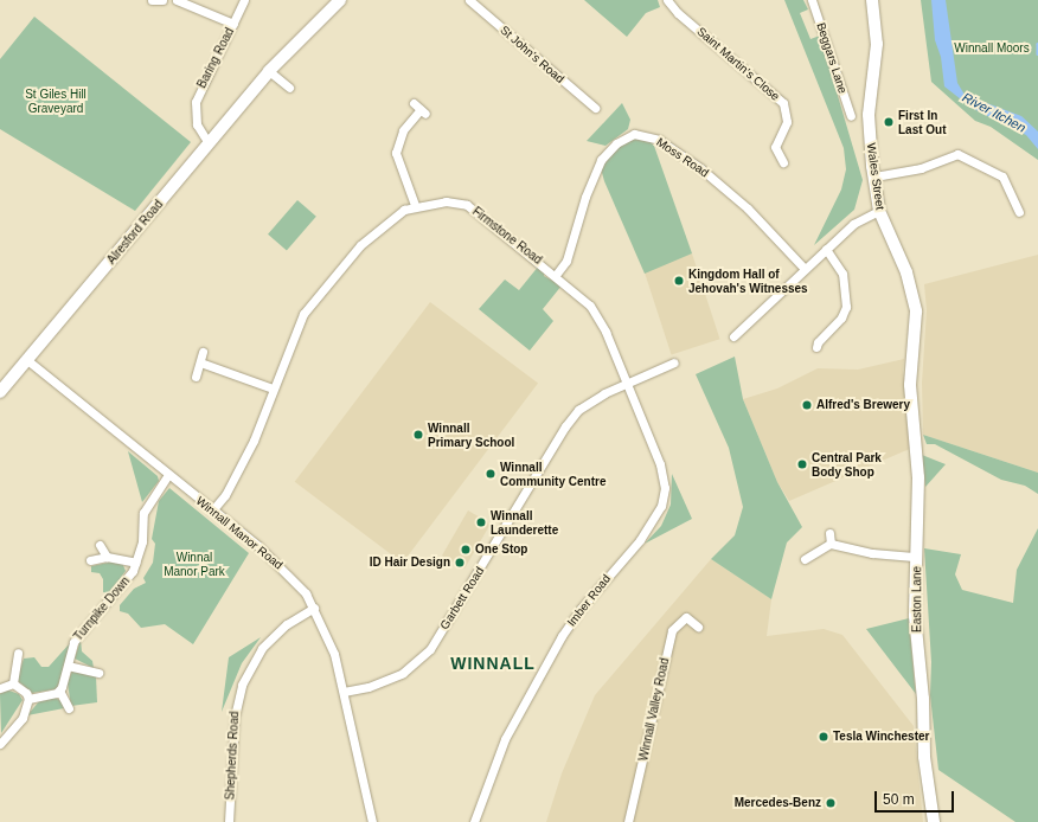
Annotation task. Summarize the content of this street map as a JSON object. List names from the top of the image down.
{
  "streets": {
    "street": [
      "St John's Road",
      "Baring Road",
      "Beggars Lane",
      "Saint Martin's Close",
      "Moss Road",
      "Wales Street",
      "Alresford Road",
      "Firmstone Road",
      "Winnall Manor Road",
      "Garbett Road",
      "Easton Lane",
      "Imber Road",
      "Turnpike Down",
      "Winnall Valley Road",
      "Shepherds Road"
    ]
  },
  "crossings": [
    ["Baring Road", "Alresford Road"],
    ["Moss Road", "Firmstone Road"],
    ["Wales Street", "Easton Lane"],
    ["Alresford Road", "Winnall Manor Road"],
    ["Firmstone Road", "Winnall Manor Road"],
    ["Firmstone Road", "Garbett Road"],
    ["Firmstone Road", "Imber Road"],
    ["Winnall Manor Road", "Garbett Road"],
    ["Winnall Manor Road", "Turnpike Down"],
    ["Winnall Manor Road", "Shepherds Road"],
    ["Garbett Road", "Imber Road"]
  ],
  "districts": ["WINNALL"],
  "water": ["River Itchen"],
  "parks": ["Winnall Moors", "St Giles Hill Graveyard", "Winnal Manor Park"],
  "places": [
    "First In Last Out",
    "Kingdom Hall of Jehovah's Witnesses",
    "Alfred's Brewery",
    "Winnall Primary School",
    "Central Park Body Shop",
    "Winnall Community Centre",
    "Winnall Launderette",
    "One Stop",
    "ID Hair Design",
    "Tesla Winchester",
    "Mercedes-Benz"
  ],
  "scale_bar": "50 m"
}
